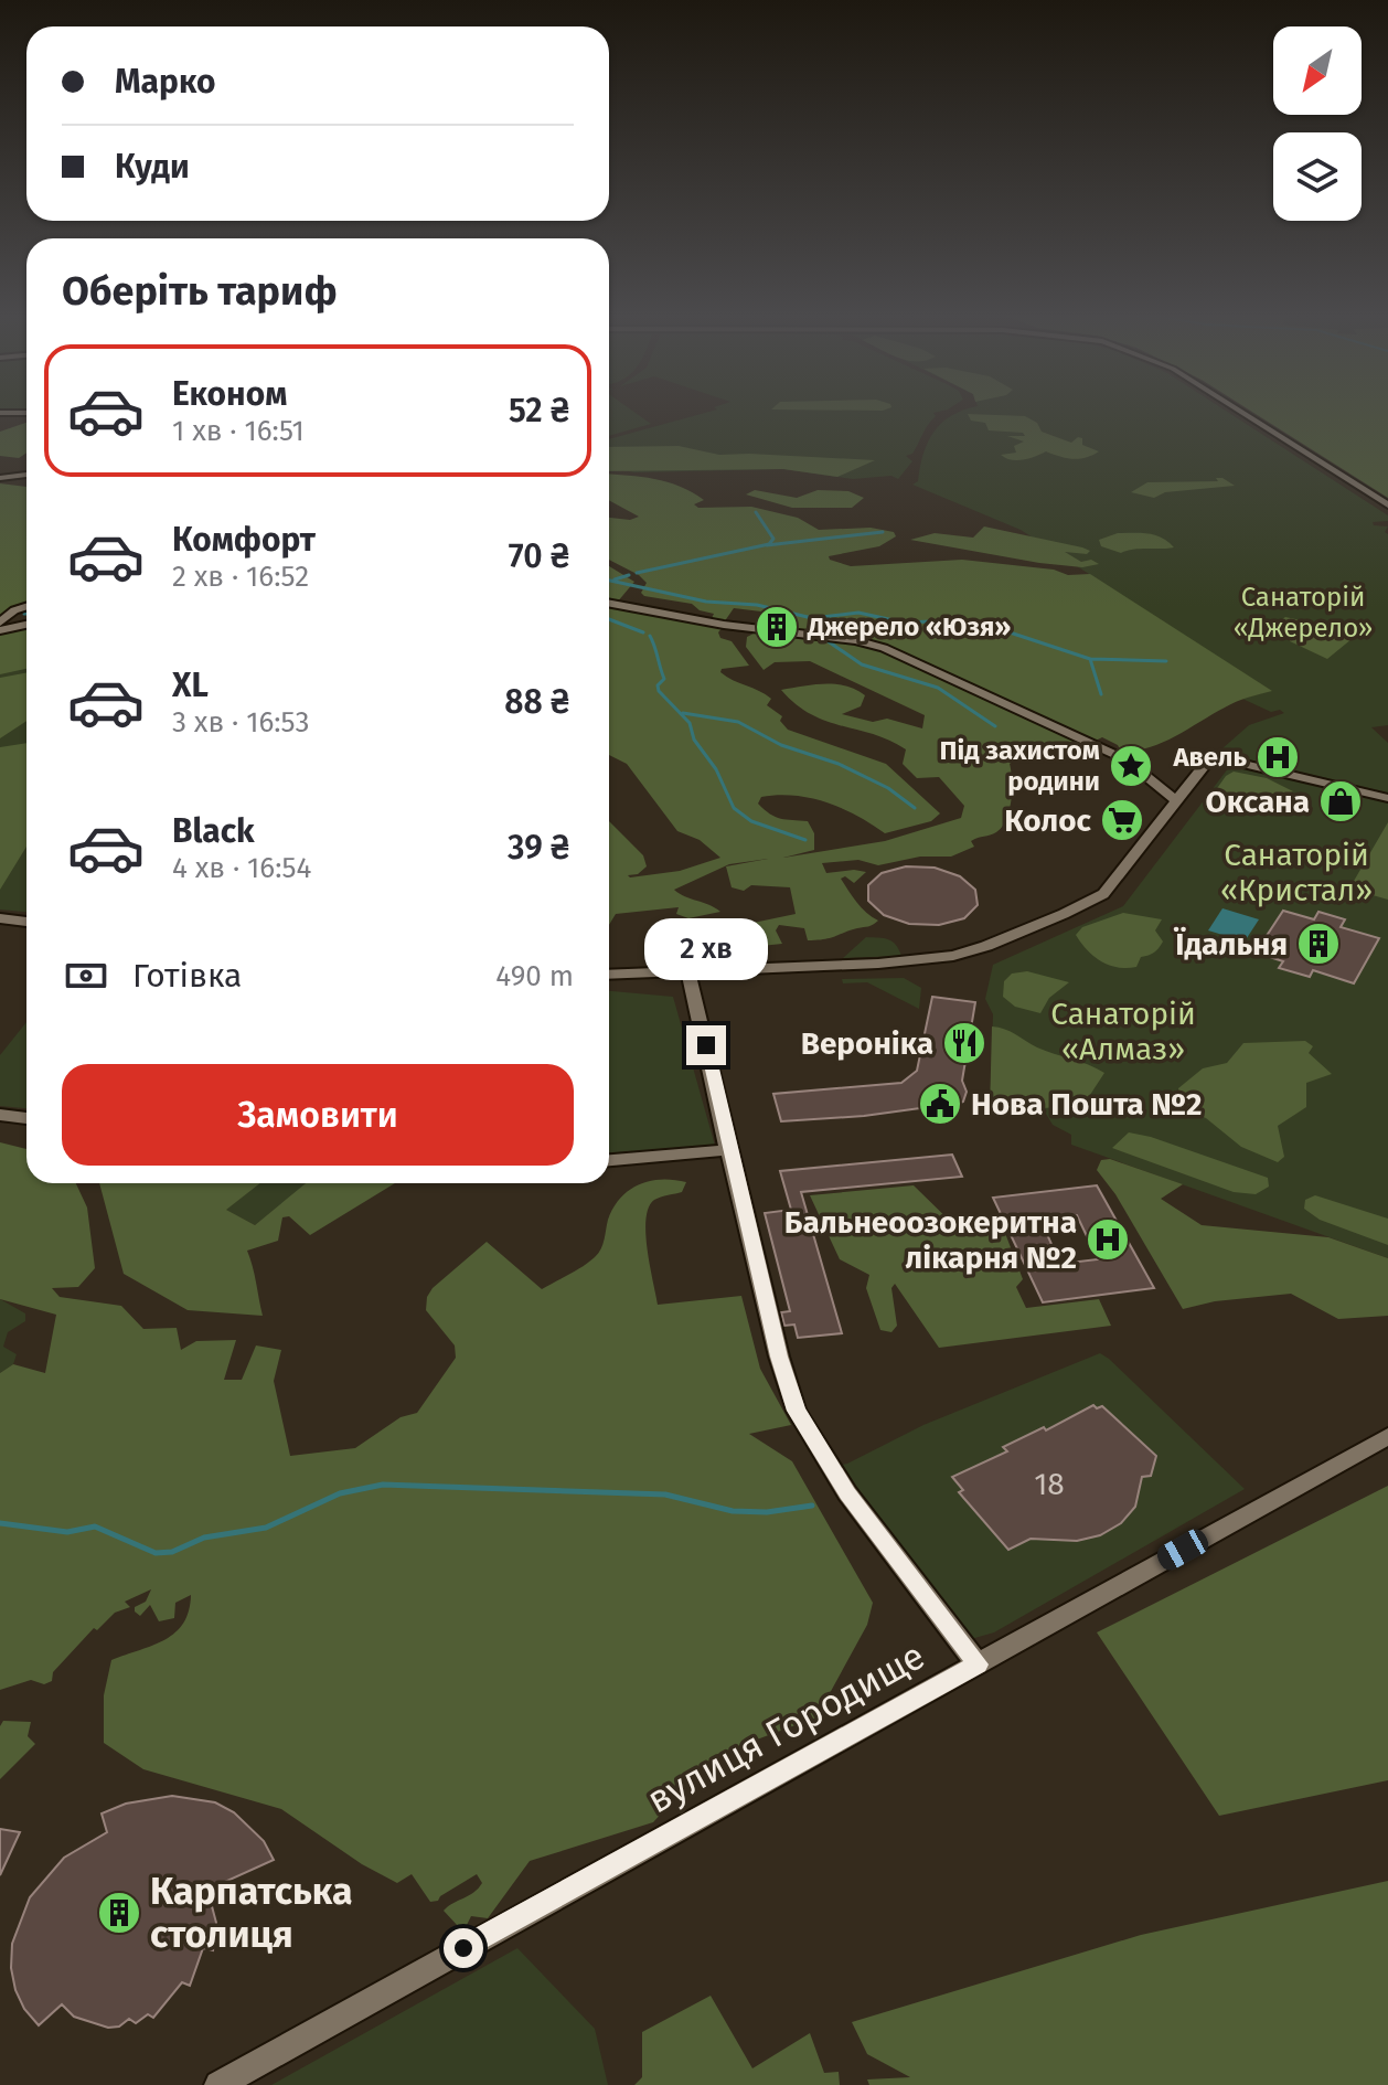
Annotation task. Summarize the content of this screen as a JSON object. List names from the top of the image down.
{
  "streets": {
    "street": ["вулиця Городище"]
  },
  "parks": ["Санаторій «Джерело»", "Санаторій «Кристал»", "Санаторій «Алмаз»"],
  "places": {
    "building": ["Джерело «Юзя»", "Їдальня", "Карпатська столиця"],
    "hospital": ["Авель", "Бальнеоозокеритна лікарня №2"],
    "place": ["Під захистом родини"],
    "shop": ["Оксана"],
    "supermarket": ["Колос"],
    "restaurant": ["Вероніка"],
    "public building": ["Нова Пошта №2"]
  },
  "house_numbers": ["18"],
  "north": "bottom left",
  "page": {
    "banner": ["Марко", "Куди"],
    "heading": "Оберіть тариф",
    "list": [
      {
        "name": "Економ",
        "note": "1 хв · 16:51",
        "value": "52 ₴"
      },
      {
        "name": "Комфорт",
        "note": "2 хв · 16:52",
        "value": "70 ₴"
      },
      {
        "name": "XL",
        "note": "3 хв · 16:53",
        "value": "88 ₴"
      },
      {
        "name": "Black",
        "note": "4 хв · 16:54",
        "value": "39 ₴"
      }
    ],
    "bubble": "2 хв",
    "pay": ["Готівка", "490 m"],
    "buttons": "Замовити"
  }
}
